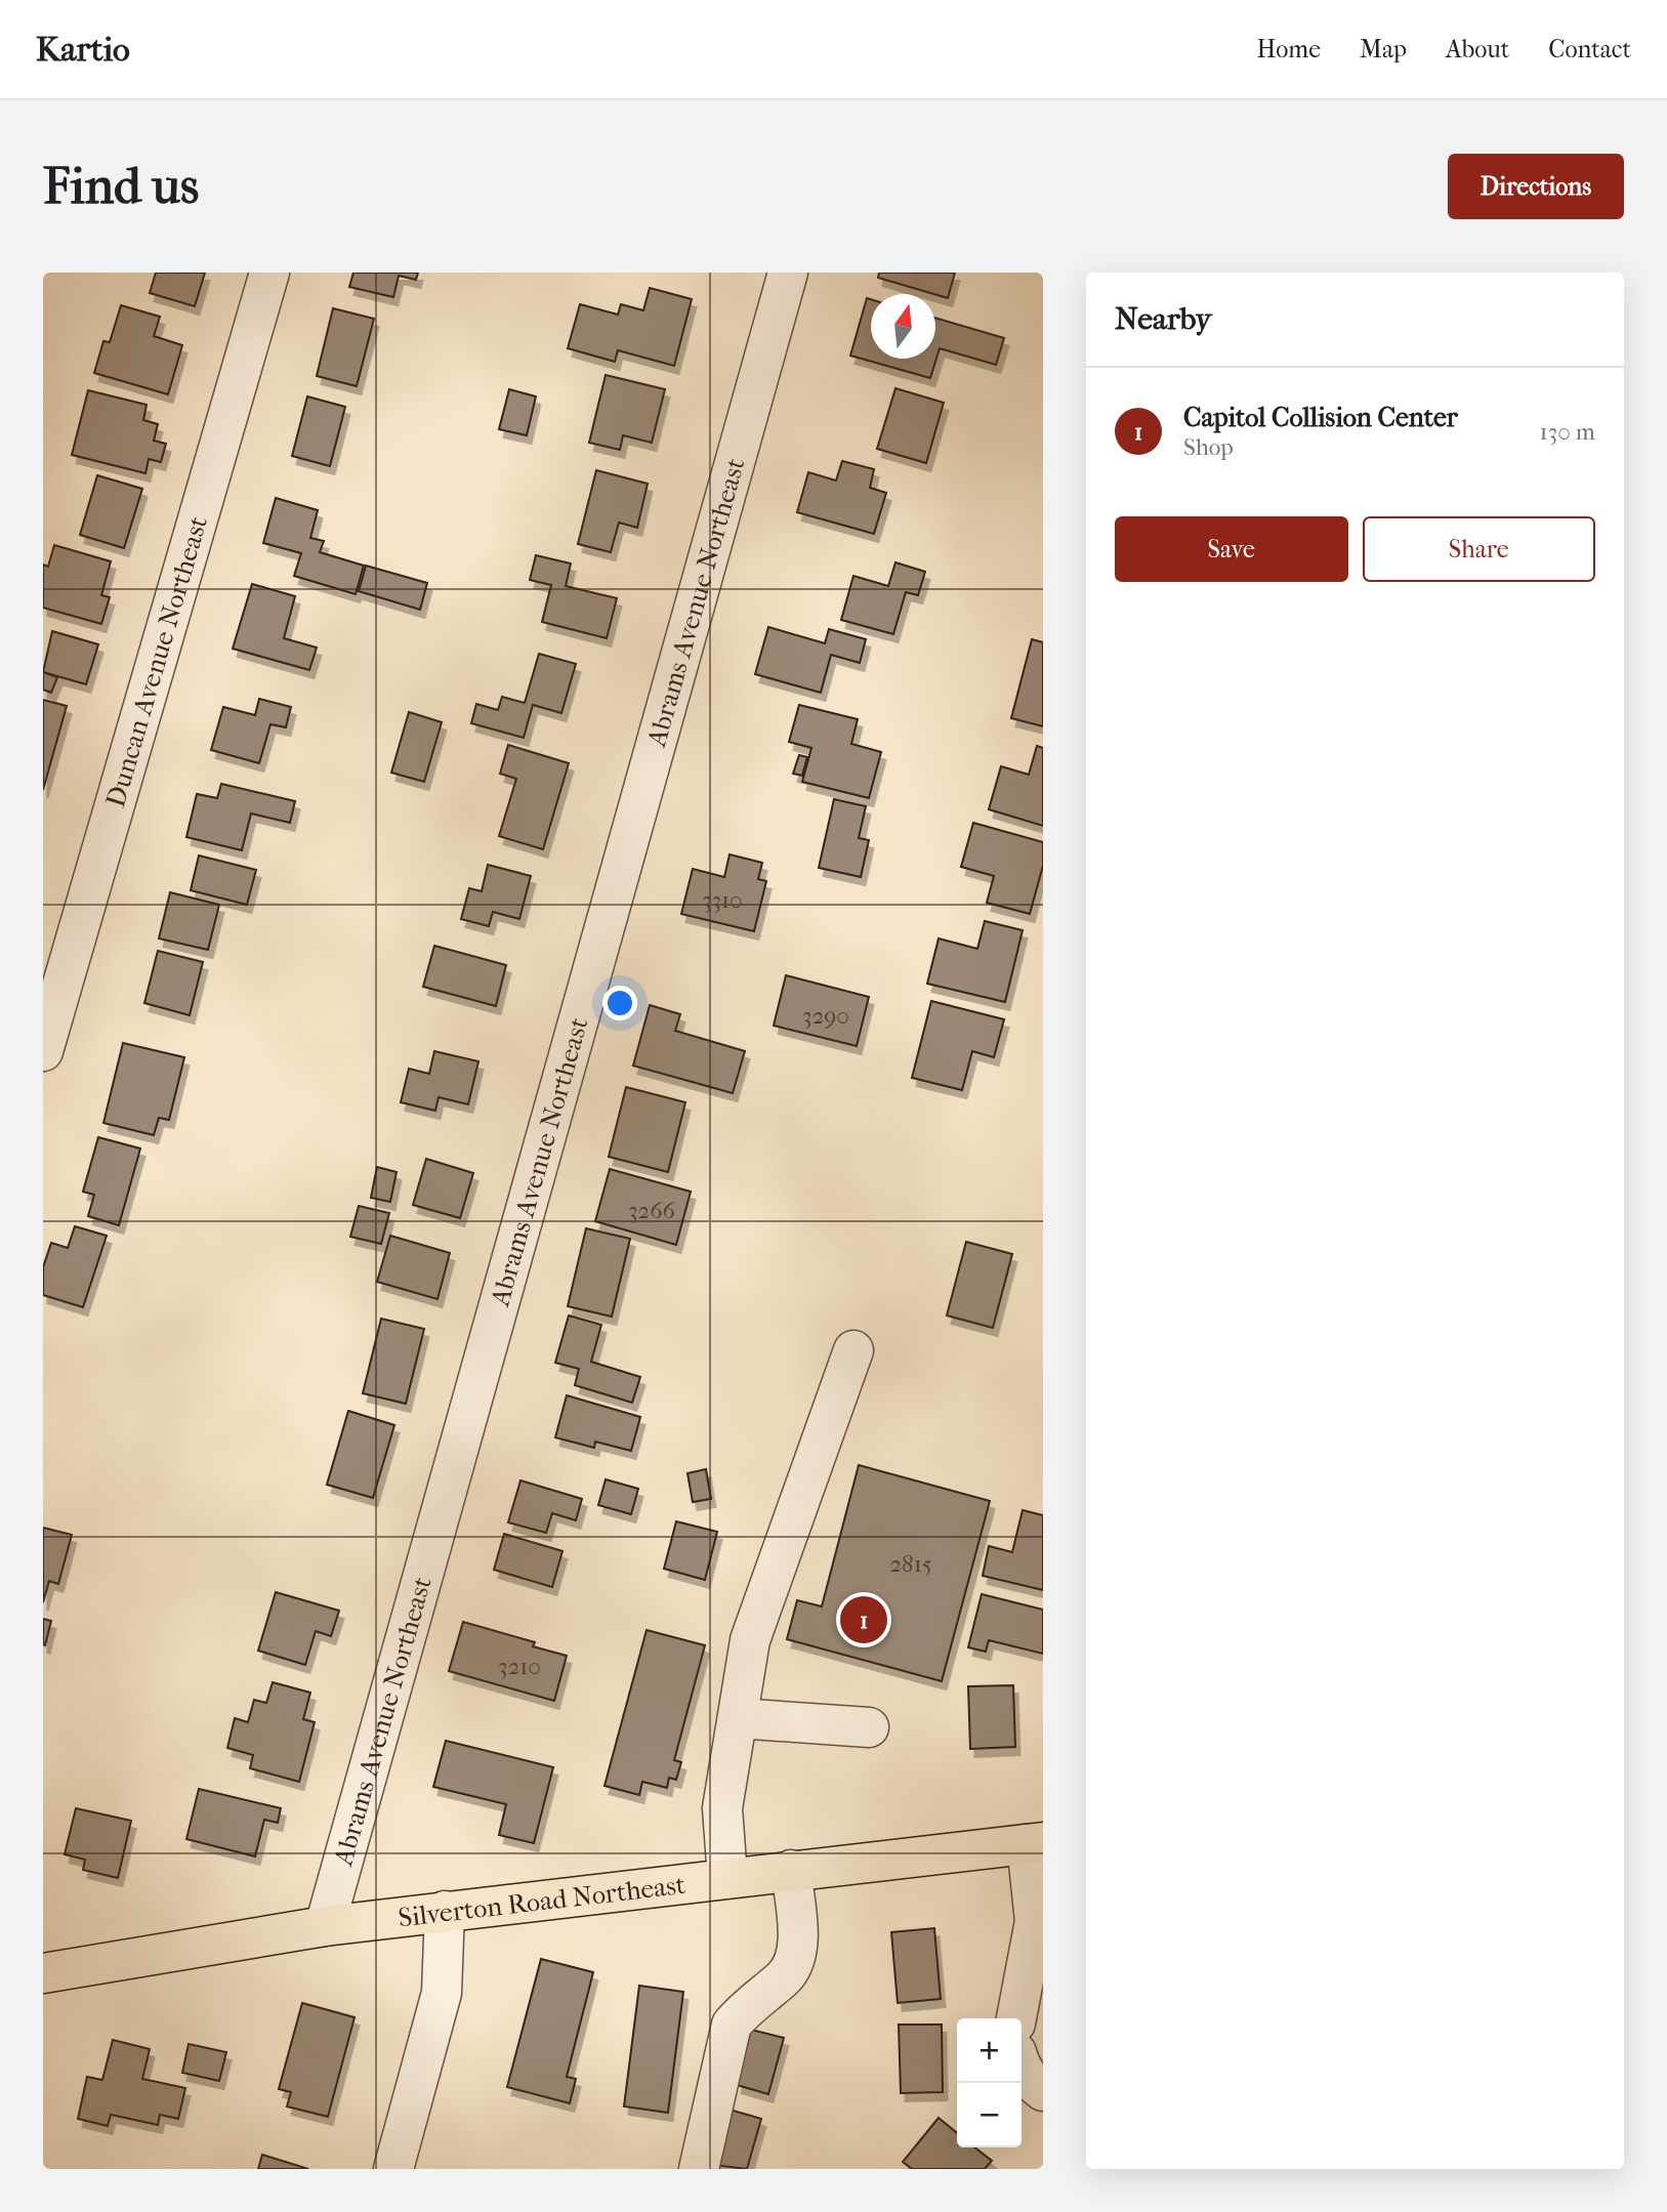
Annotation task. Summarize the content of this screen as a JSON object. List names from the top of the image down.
{
  "streets": {
    "main road": ["Silverton Road Northeast"],
    "street": ["Abrams Avenue Northeast", "Duncan Avenue Northeast"]
  },
  "crossings": [
    ["Abrams Avenue Northeast", "Silverton Road Northeast"]
  ],
  "house_numbers": [
    "3310",
    "3290",
    "3266",
    "2815",
    "3210"
  ],
  "north": "top",
  "page": {
    "header": "Kartio",
    "nav": [
      "Home",
      "Map",
      "About",
      "Contact"
    ],
    "buttons": [
      "Directions",
      ["Save", "Share"]
    ],
    "title": "Find us",
    "heading": "Nearby",
    "list": [
      {
        "mark": "1",
        "name": "Capitol Collision Center",
        "note": "Shop",
        "value": "130 m"
      }
    ],
    "pins": "1",
    "map_buttons": ["+", "−"]
  }
}
